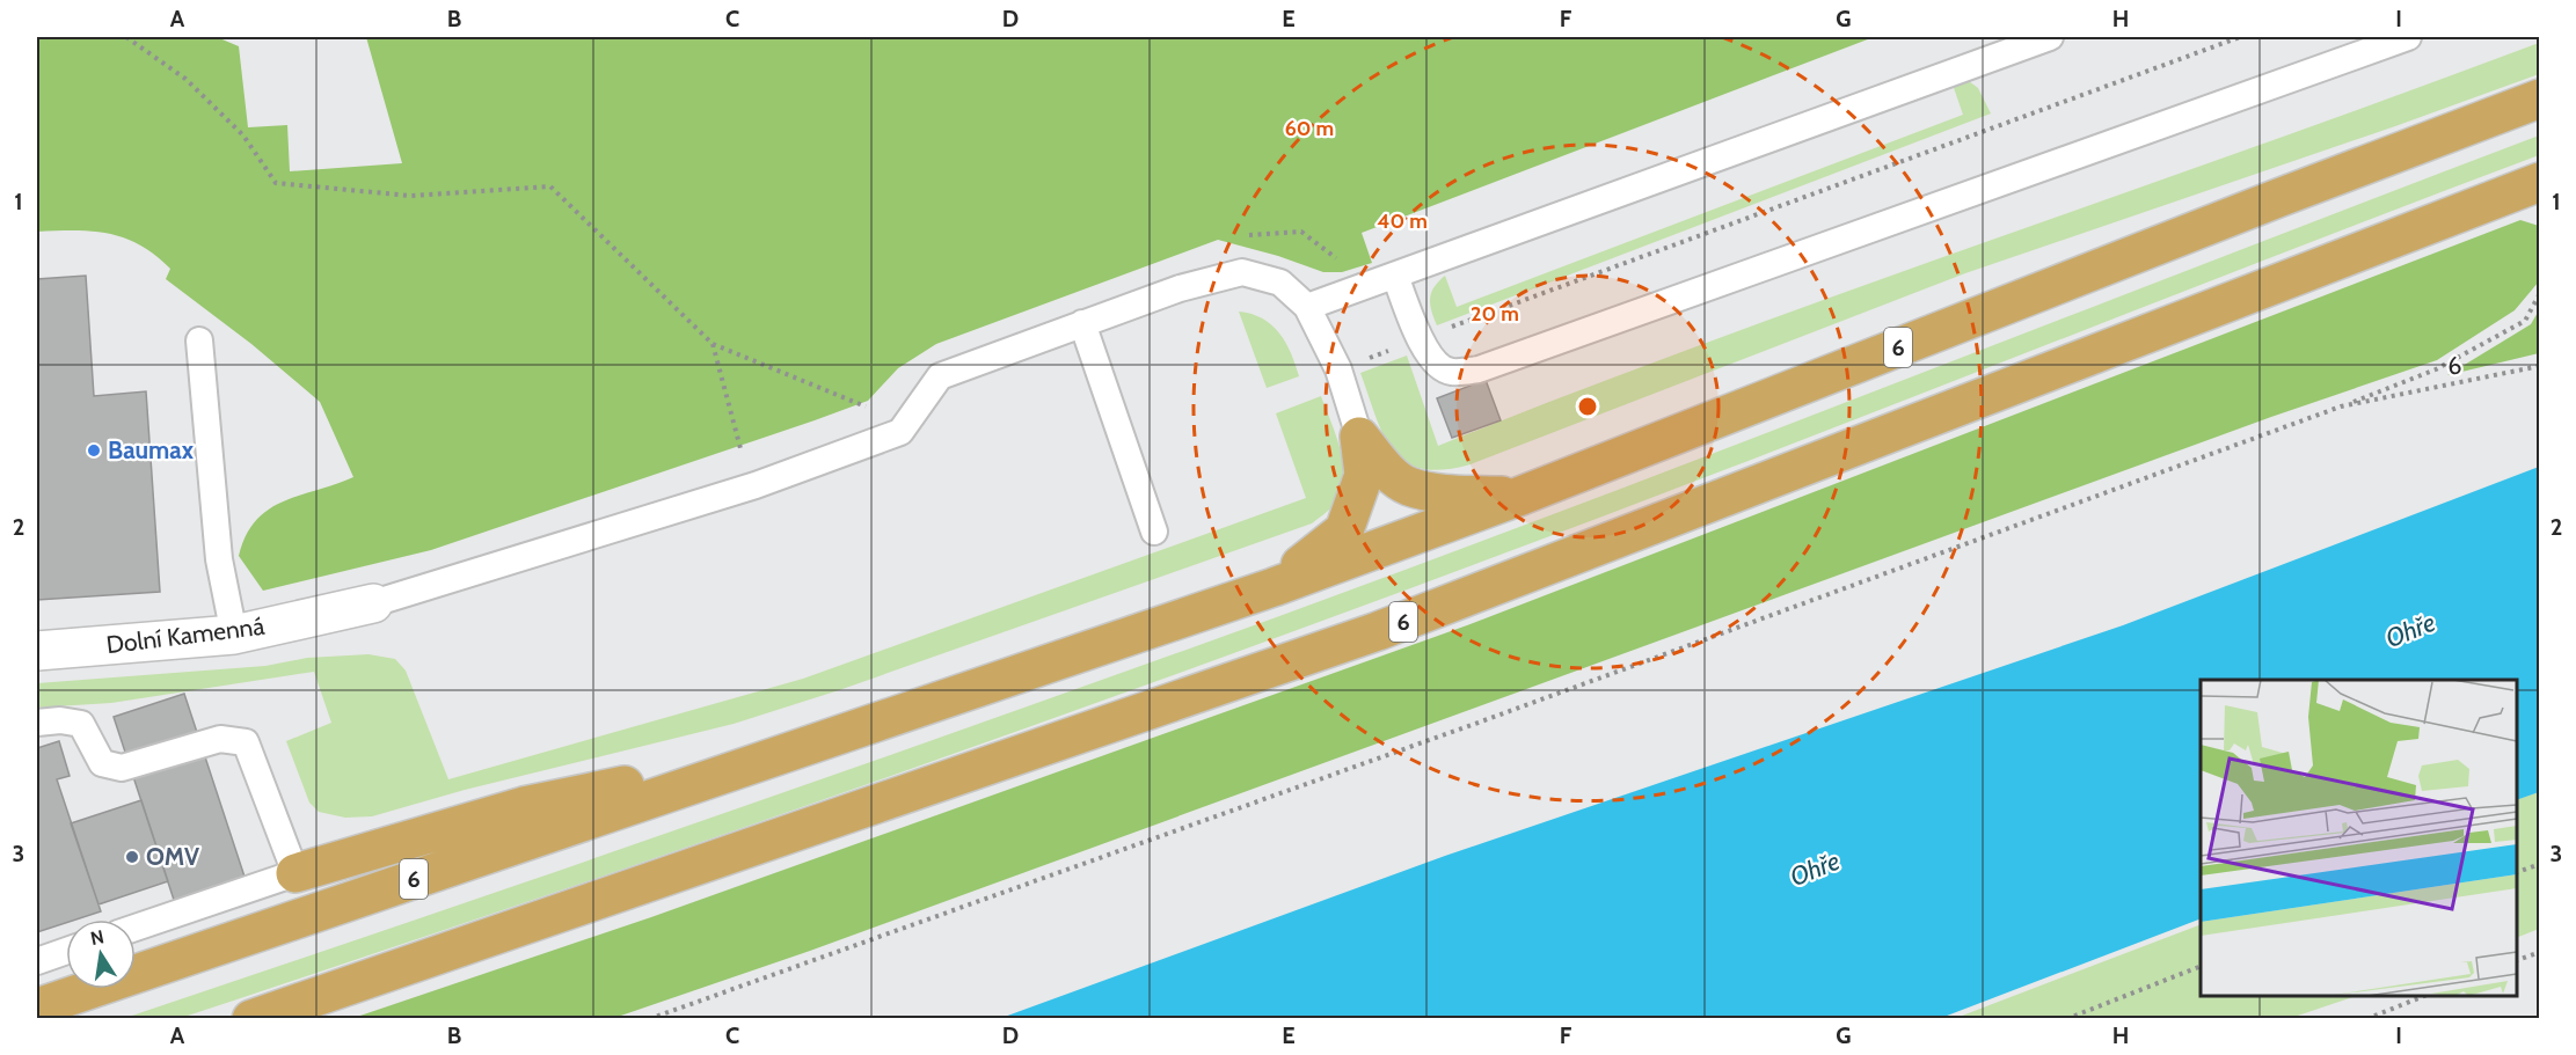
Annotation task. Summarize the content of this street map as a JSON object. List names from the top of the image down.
{
  "streets": {
    "highway": ["6"],
    "street": ["Dolní Kamenná"]
  },
  "water": ["Ohře"],
  "places": ["Baumax", "OMV"],
  "north": "top",
  "grid": {
    "columns": [
      "A",
      "B",
      "C",
      "D",
      "E",
      "F",
      "G",
      "H",
      "I"
    ],
    "rows": ["1", "2", "3"]
  },
  "rings": ["60 m", "40 m", "20 m"]
}
